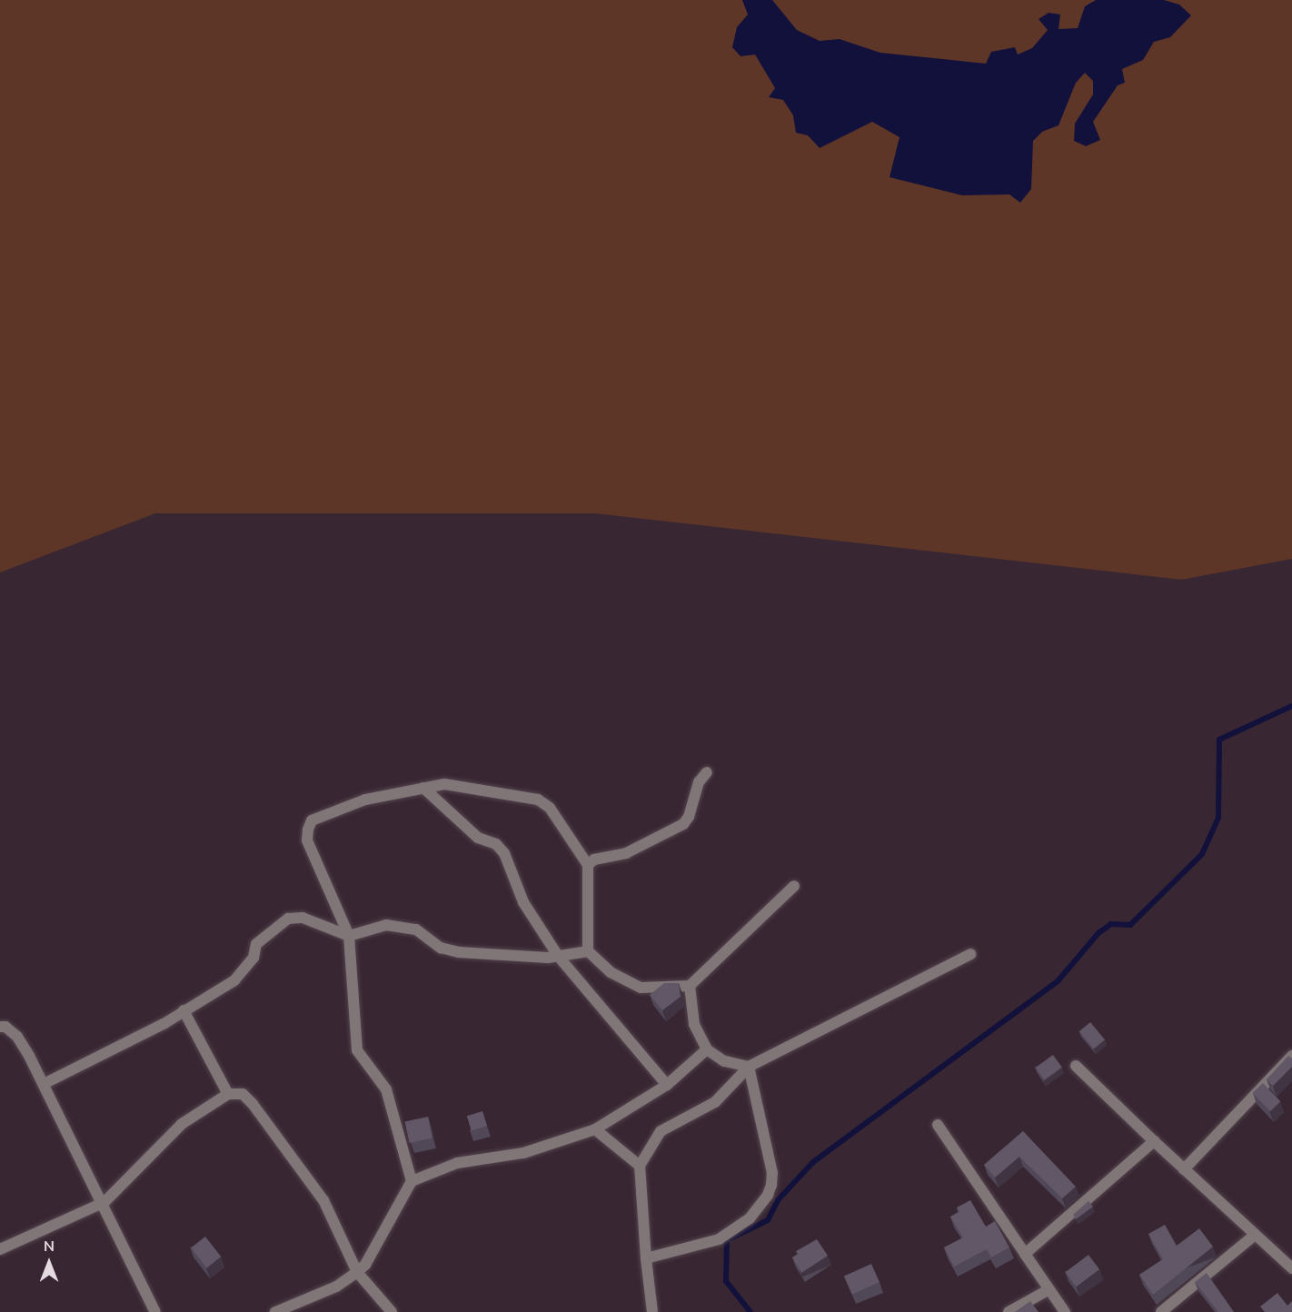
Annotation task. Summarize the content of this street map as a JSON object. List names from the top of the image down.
{
  "north": "top"
}
